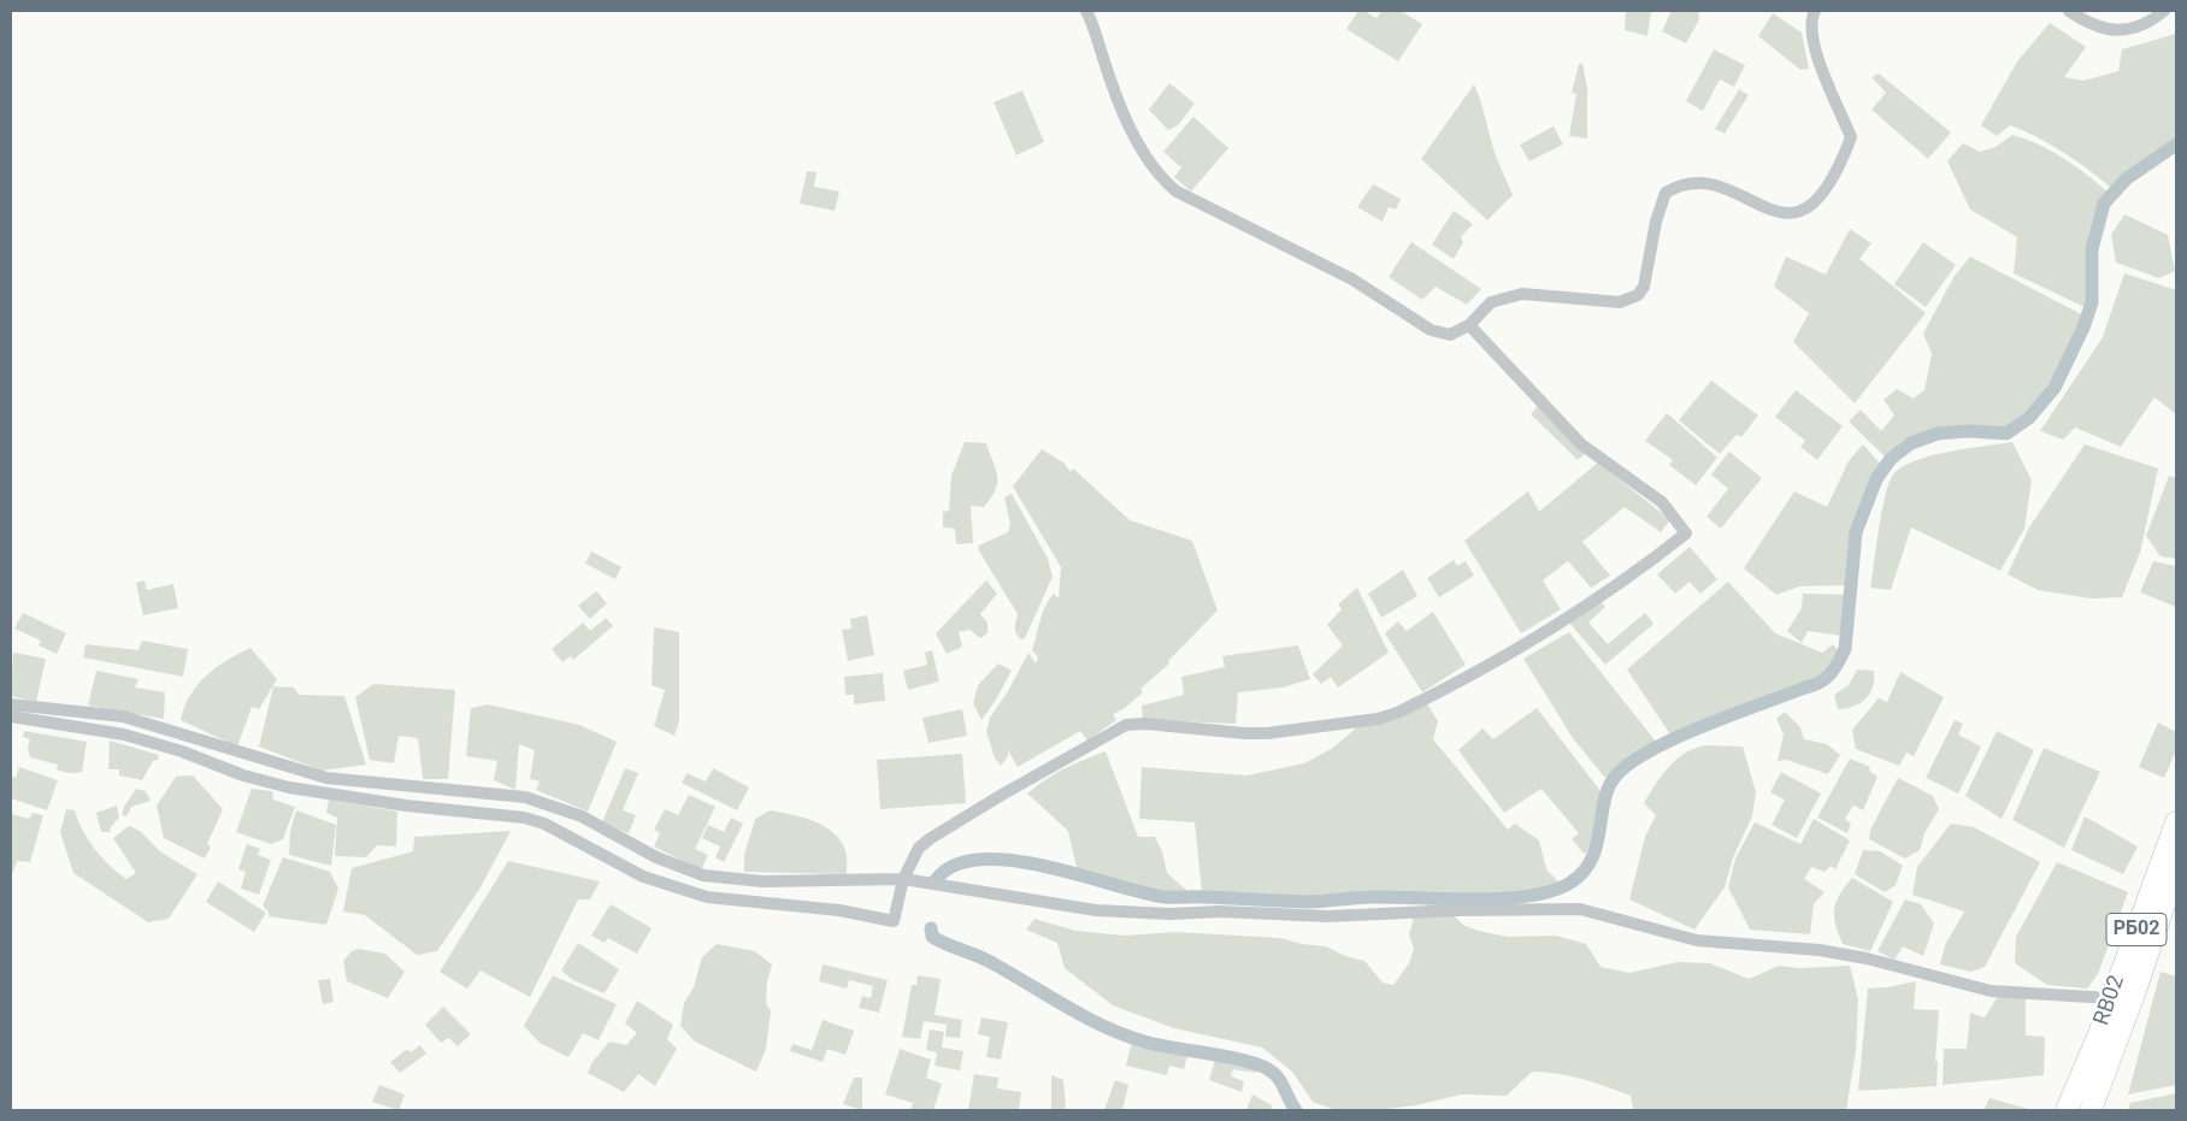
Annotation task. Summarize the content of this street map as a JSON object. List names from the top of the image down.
{
  "streets": {
    "highway": ["РБ02", "RB02"]
  }
}
